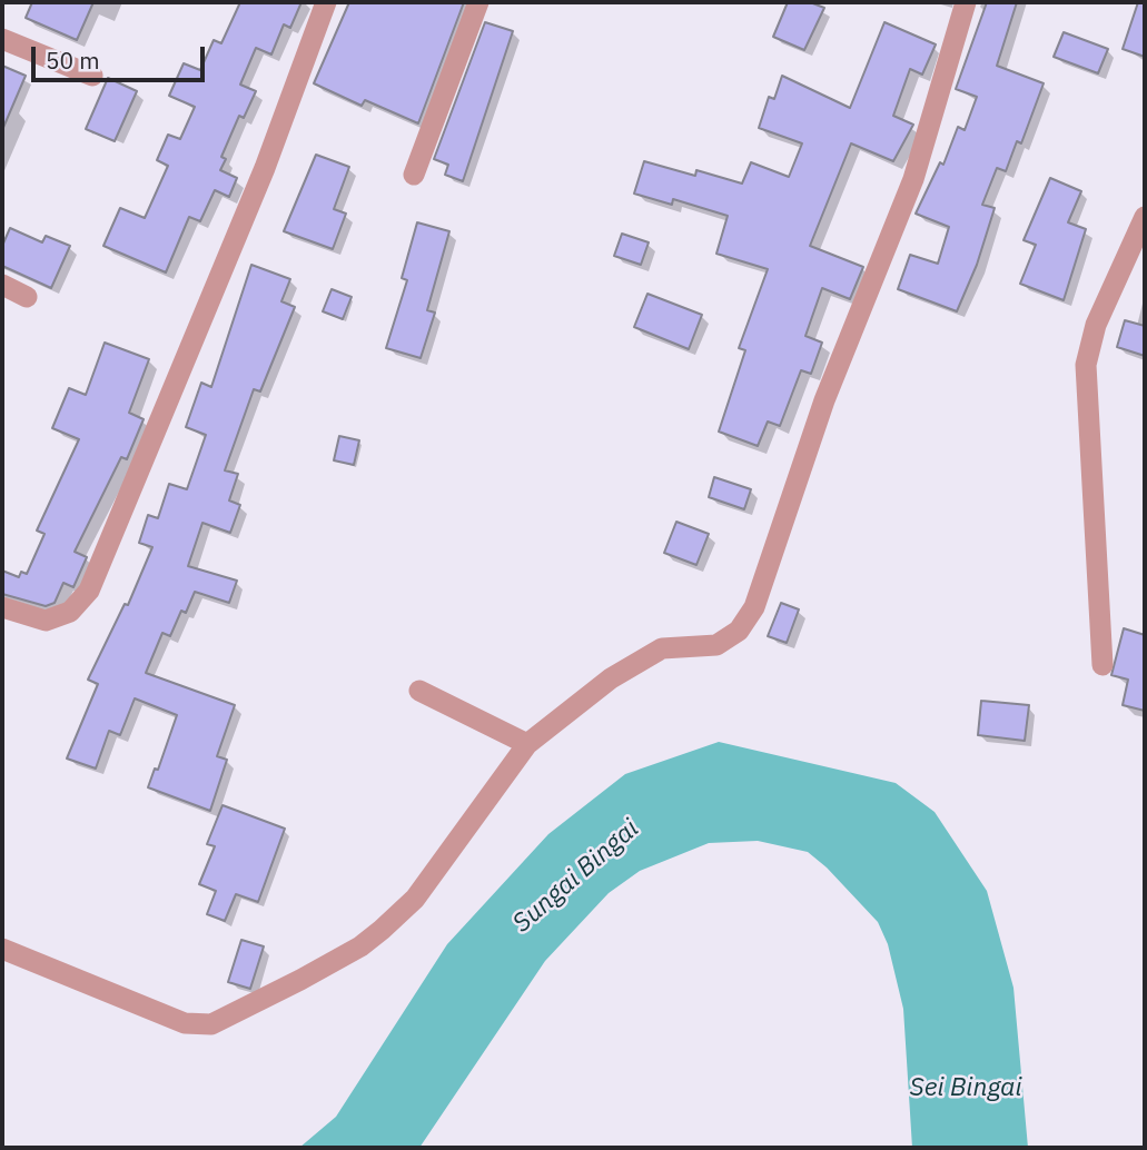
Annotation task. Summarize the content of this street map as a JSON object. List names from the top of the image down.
{
  "water": ["Sungai Bingai", "Sei Bingai"],
  "scale_bar": "50 m"
}
